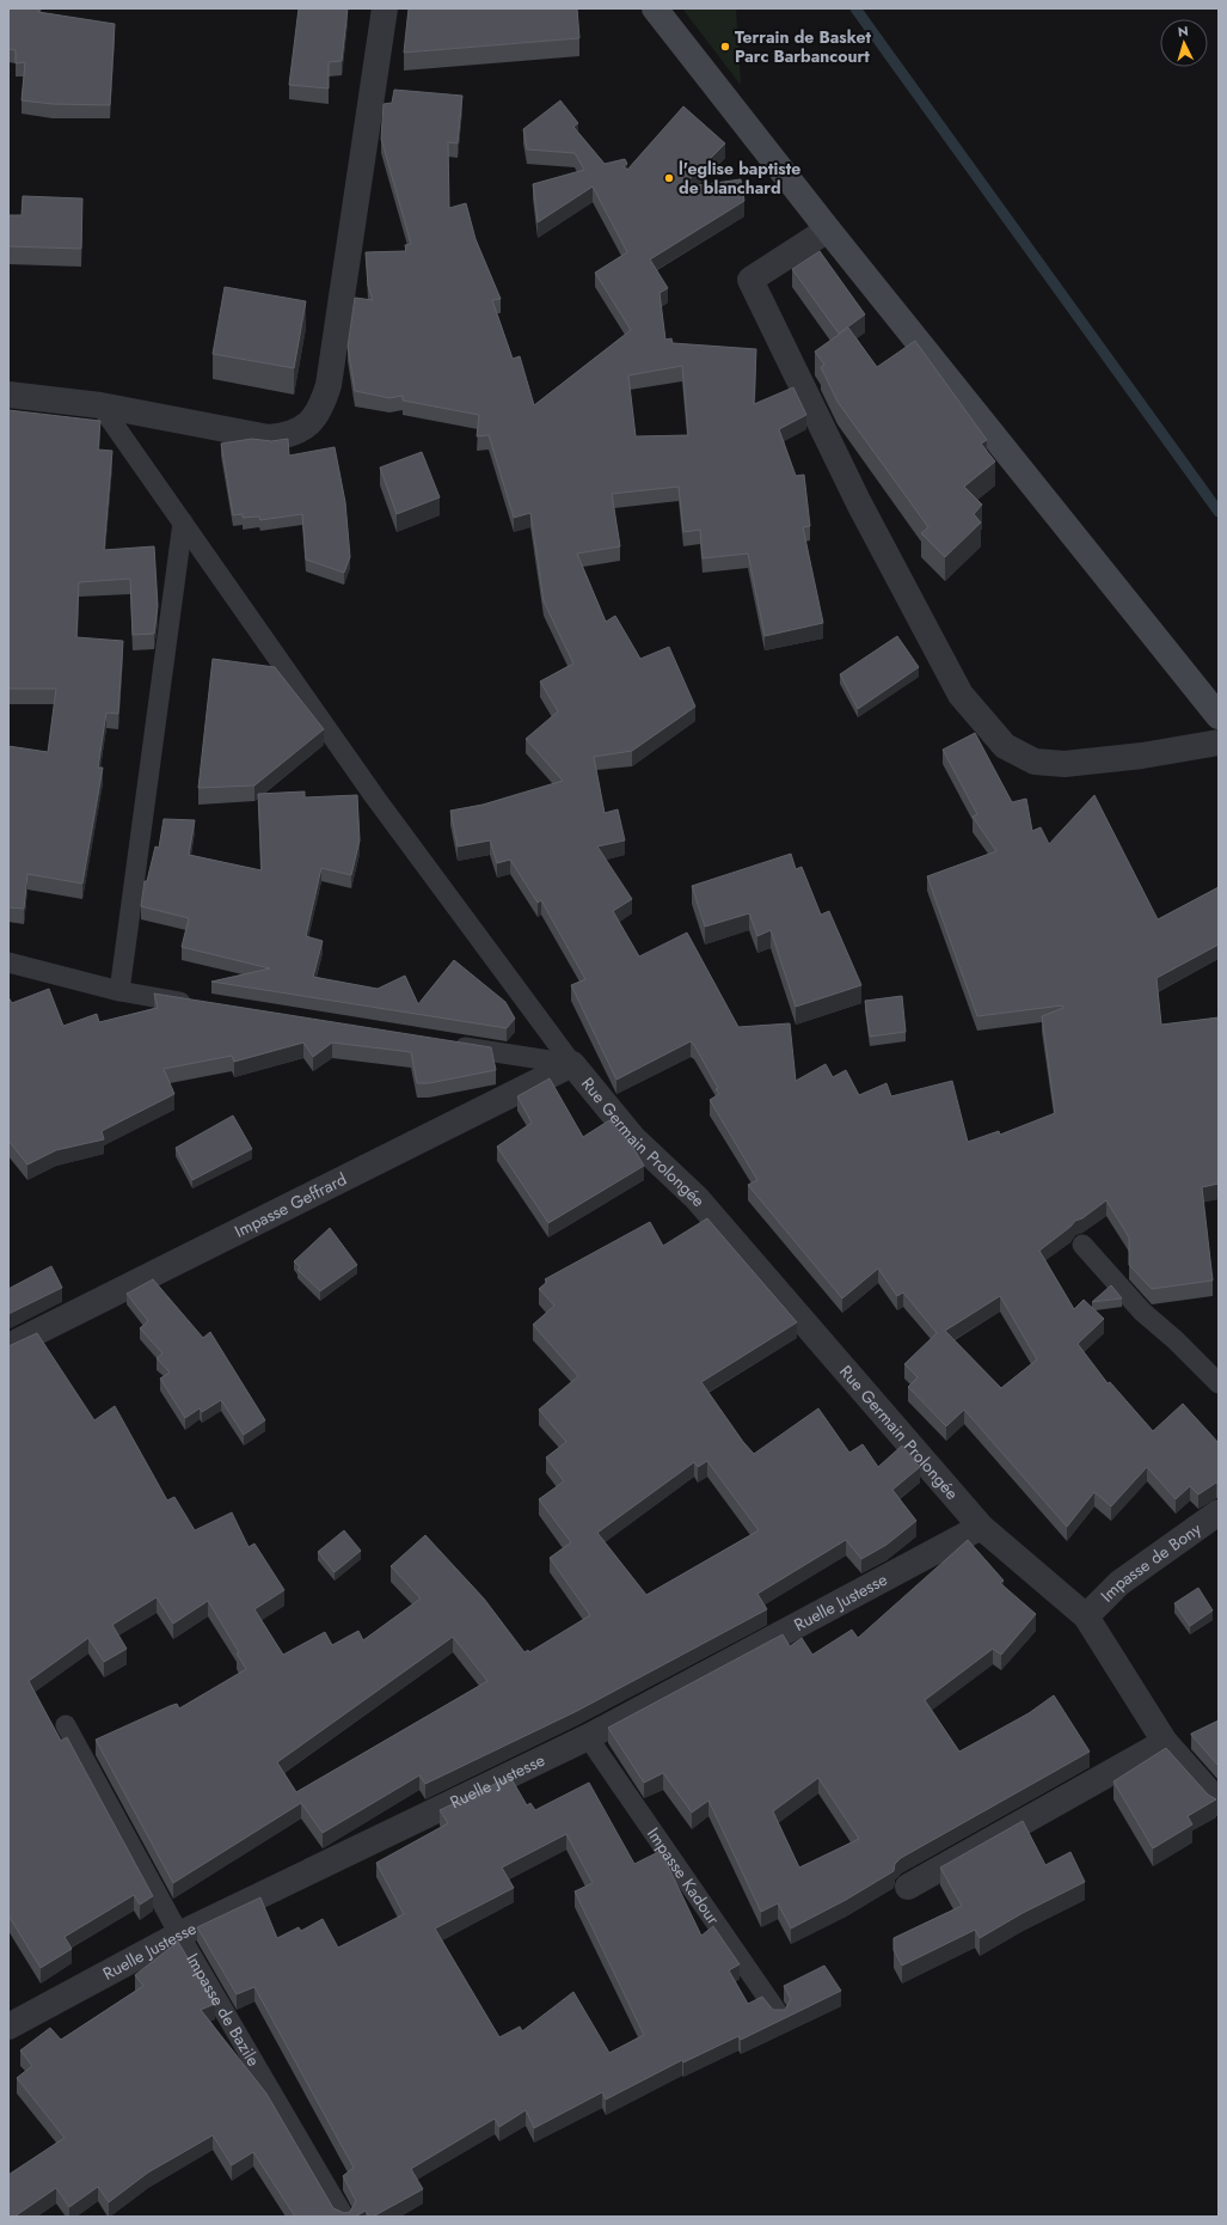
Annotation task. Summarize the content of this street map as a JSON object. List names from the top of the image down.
{
  "streets": {
    "street": [
      "Rue Germain Prolongée",
      "Impasse Geffrard",
      "Impasse de Bony",
      "Ruelle Justesse"
    ],
    "lane": ["Impasse Kadour", "Impasse de Bazile"]
  },
  "crossings": [
    ["Rue Germain Prolongée", "Impasse Geffrard"],
    ["Rue Germain Prolongée", "Impasse de Bony"],
    ["Rue Germain Prolongée", "Ruelle Justesse"],
    ["Ruelle Justesse", "Impasse Kadour"],
    ["Ruelle Justesse", "Impasse de Bazile"]
  ],
  "places": ["Terrain de Basket Parc Barbancourt", "l'eglise baptiste de blanchard"],
  "north": "top"
}
